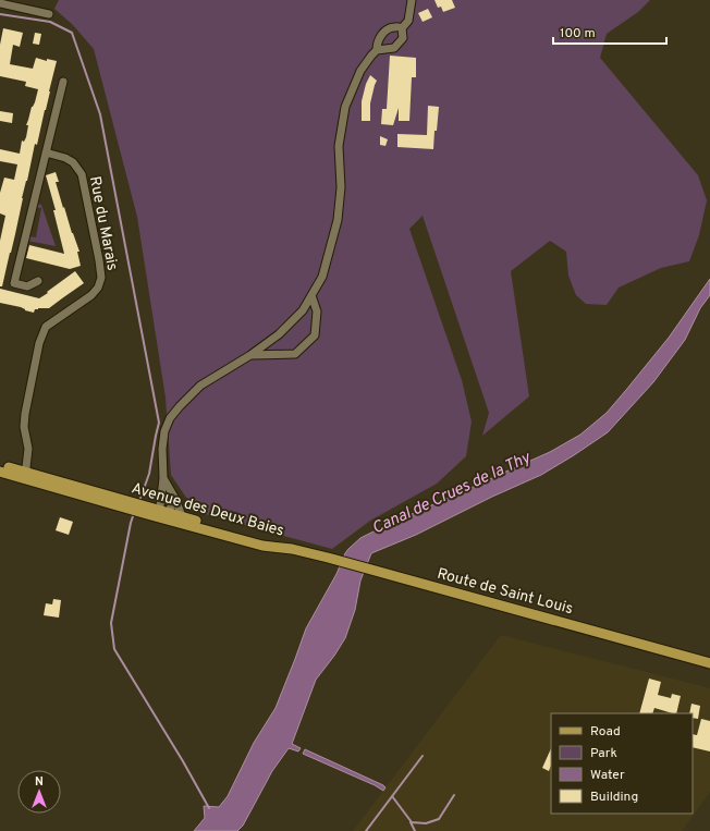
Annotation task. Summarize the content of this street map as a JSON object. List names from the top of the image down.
{
  "streets": {
    "main road": ["Avenue des Deux Baies", "Route de Saint Louis"],
    "street": ["Rue du Marais"]
  },
  "crossings": [
    ["Rue du Marais", "Avenue des Deux Baies"],
    ["Avenue des Deux Baies", "Route de Saint Louis"]
  ],
  "water": ["Canal de Crues de la Thy"],
  "legend": [
    "Road",
    "Park",
    "Water",
    "Building"
  ],
  "scale_bar": "100 m",
  "north": "top"
}
